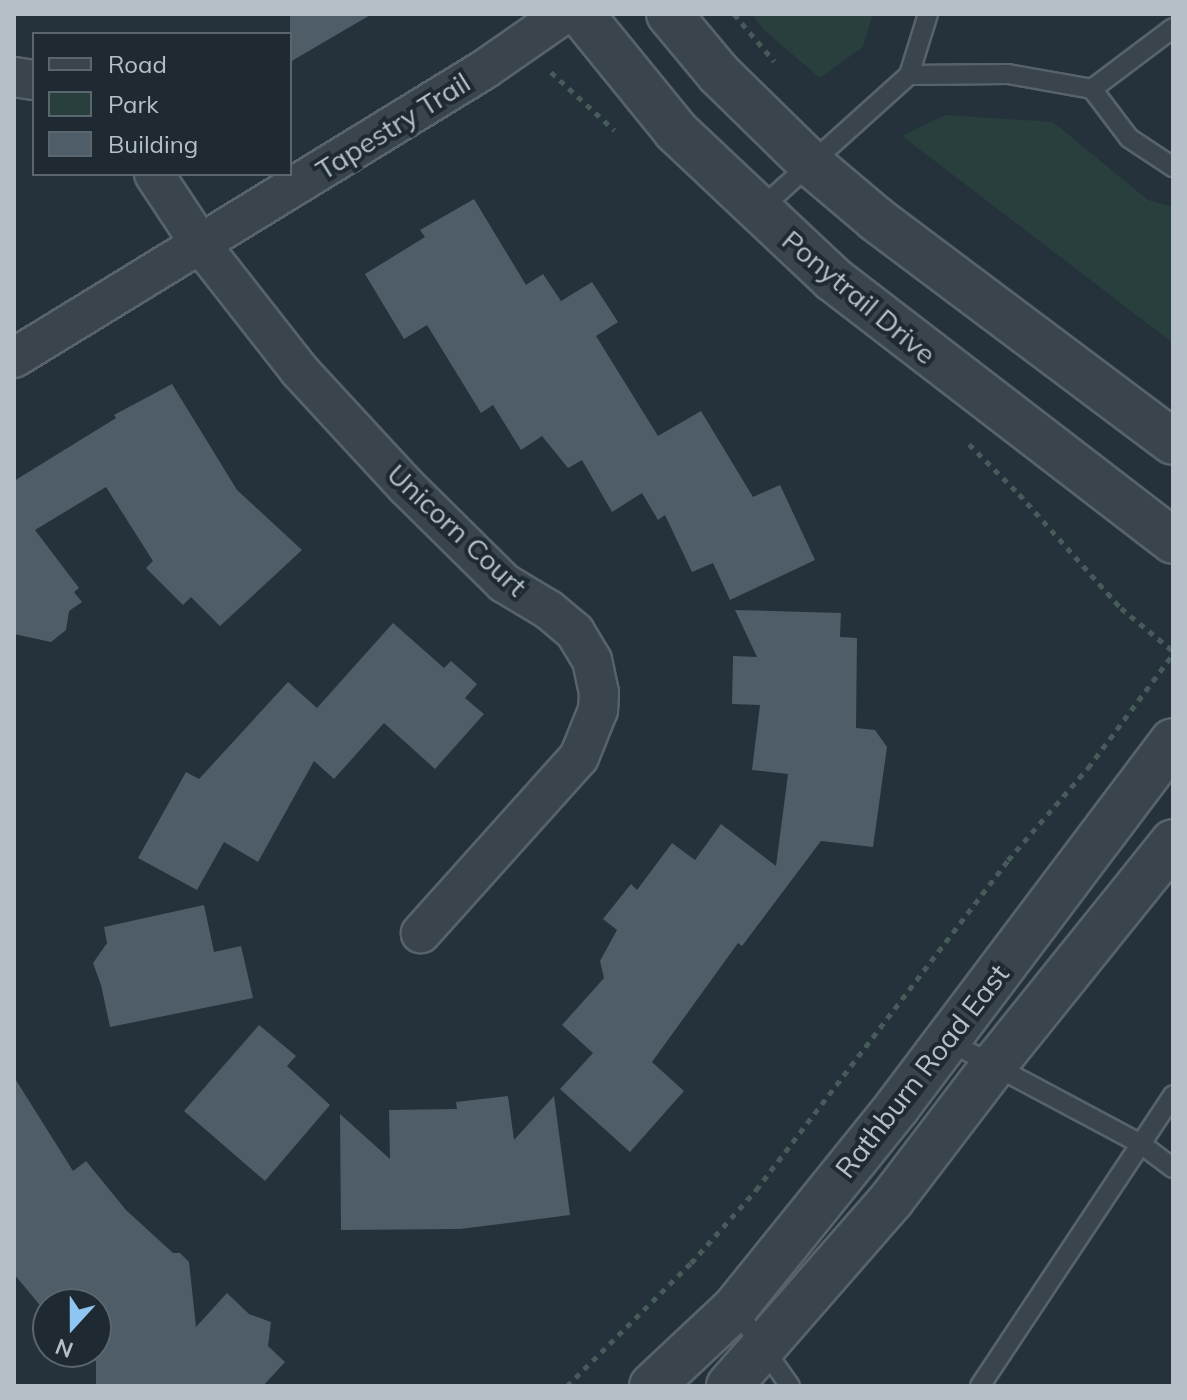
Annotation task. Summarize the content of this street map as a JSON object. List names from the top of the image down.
{
  "streets": {
    "street": [
      "Tapestry Trail",
      "Ponytrail Drive",
      "Unicorn Court",
      "Rathburn Road East"
    ]
  },
  "crossings": [
    ["Tapestry Trail", "Unicorn Court"]
  ],
  "legend": ["Road", "Park", "Building"],
  "north": "bottom"
}
